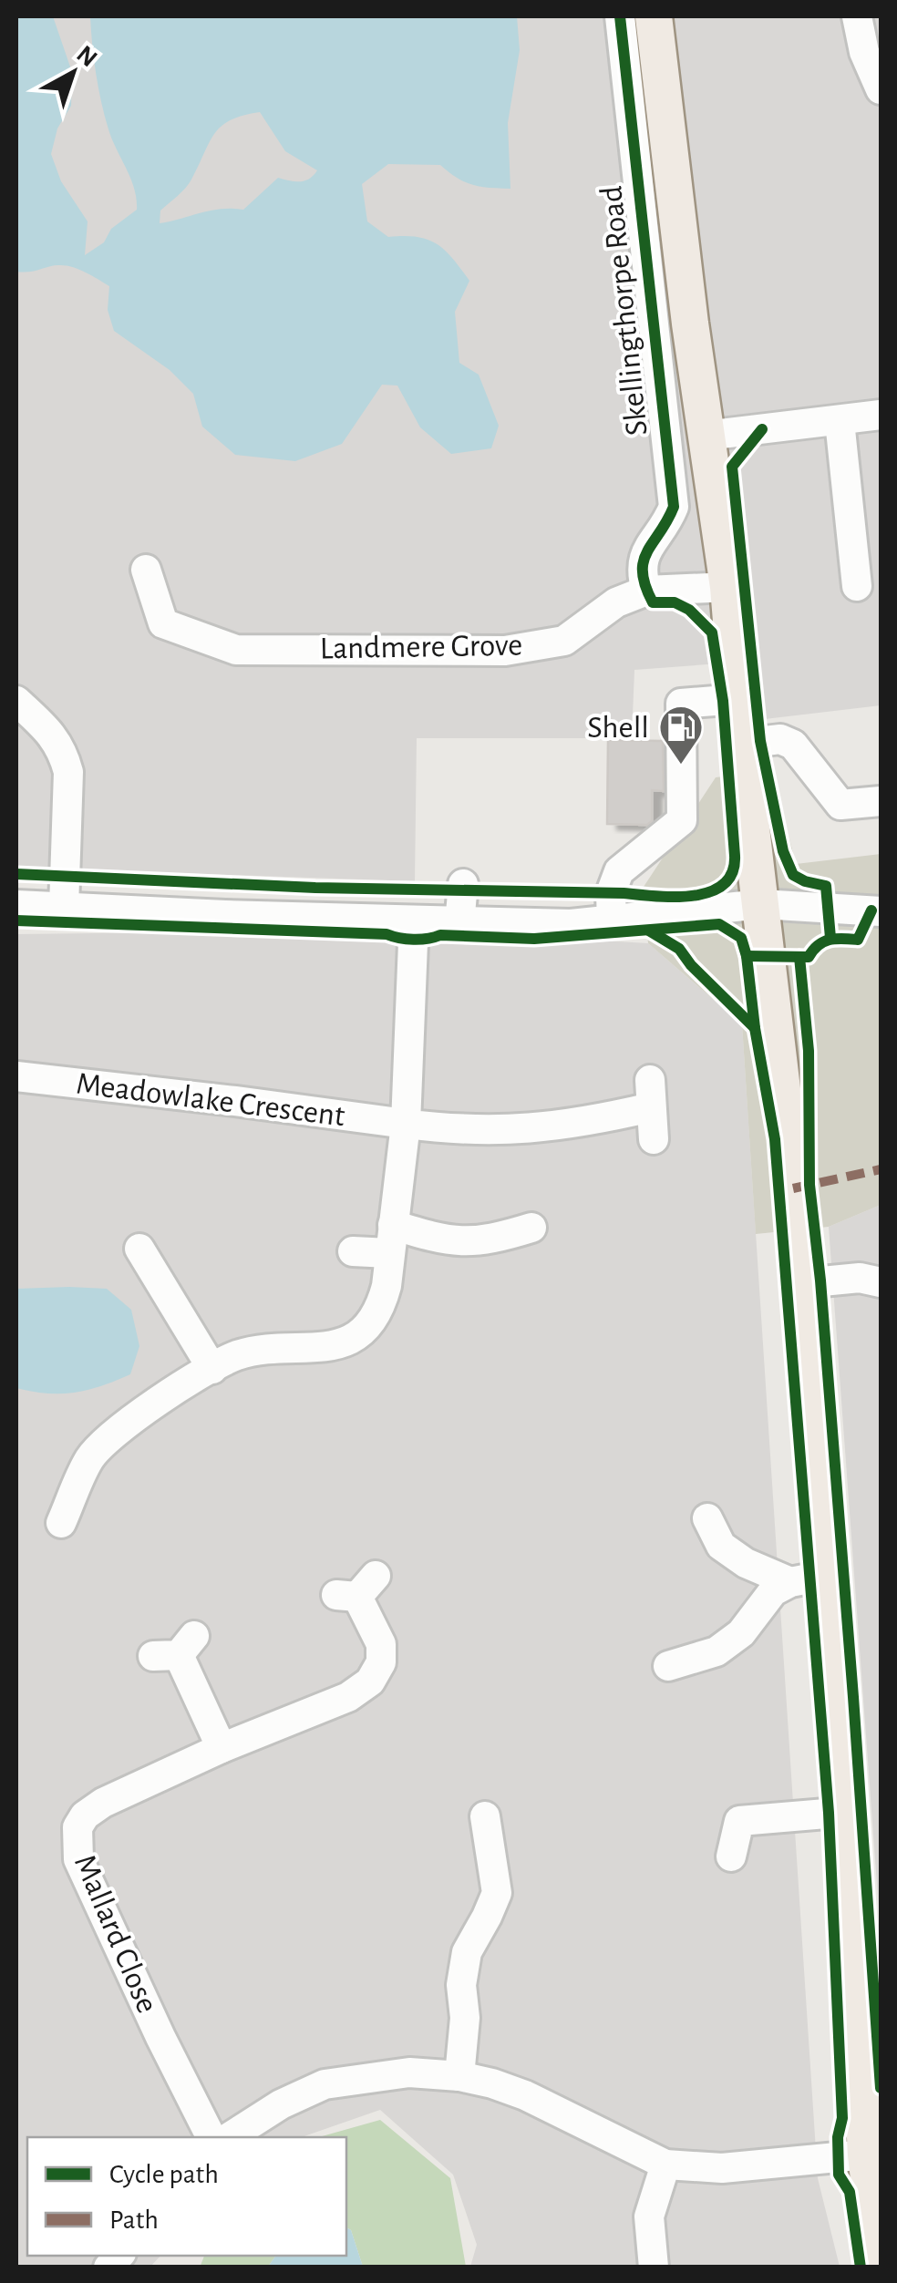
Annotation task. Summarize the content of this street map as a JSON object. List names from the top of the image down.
{
  "streets": {
    "main road": ["Skellingthorpe Road"],
    "street": ["Landmere Grove", "Meadowlake Crescent", "Mallard Close"]
  },
  "crossings": [
    ["Skellingthorpe Road", "Landmere Grove"]
  ],
  "places": {
    "fuel station": ["Shell"]
  },
  "legend": ["Cycle path", "Path"],
  "north": "top right"
}
